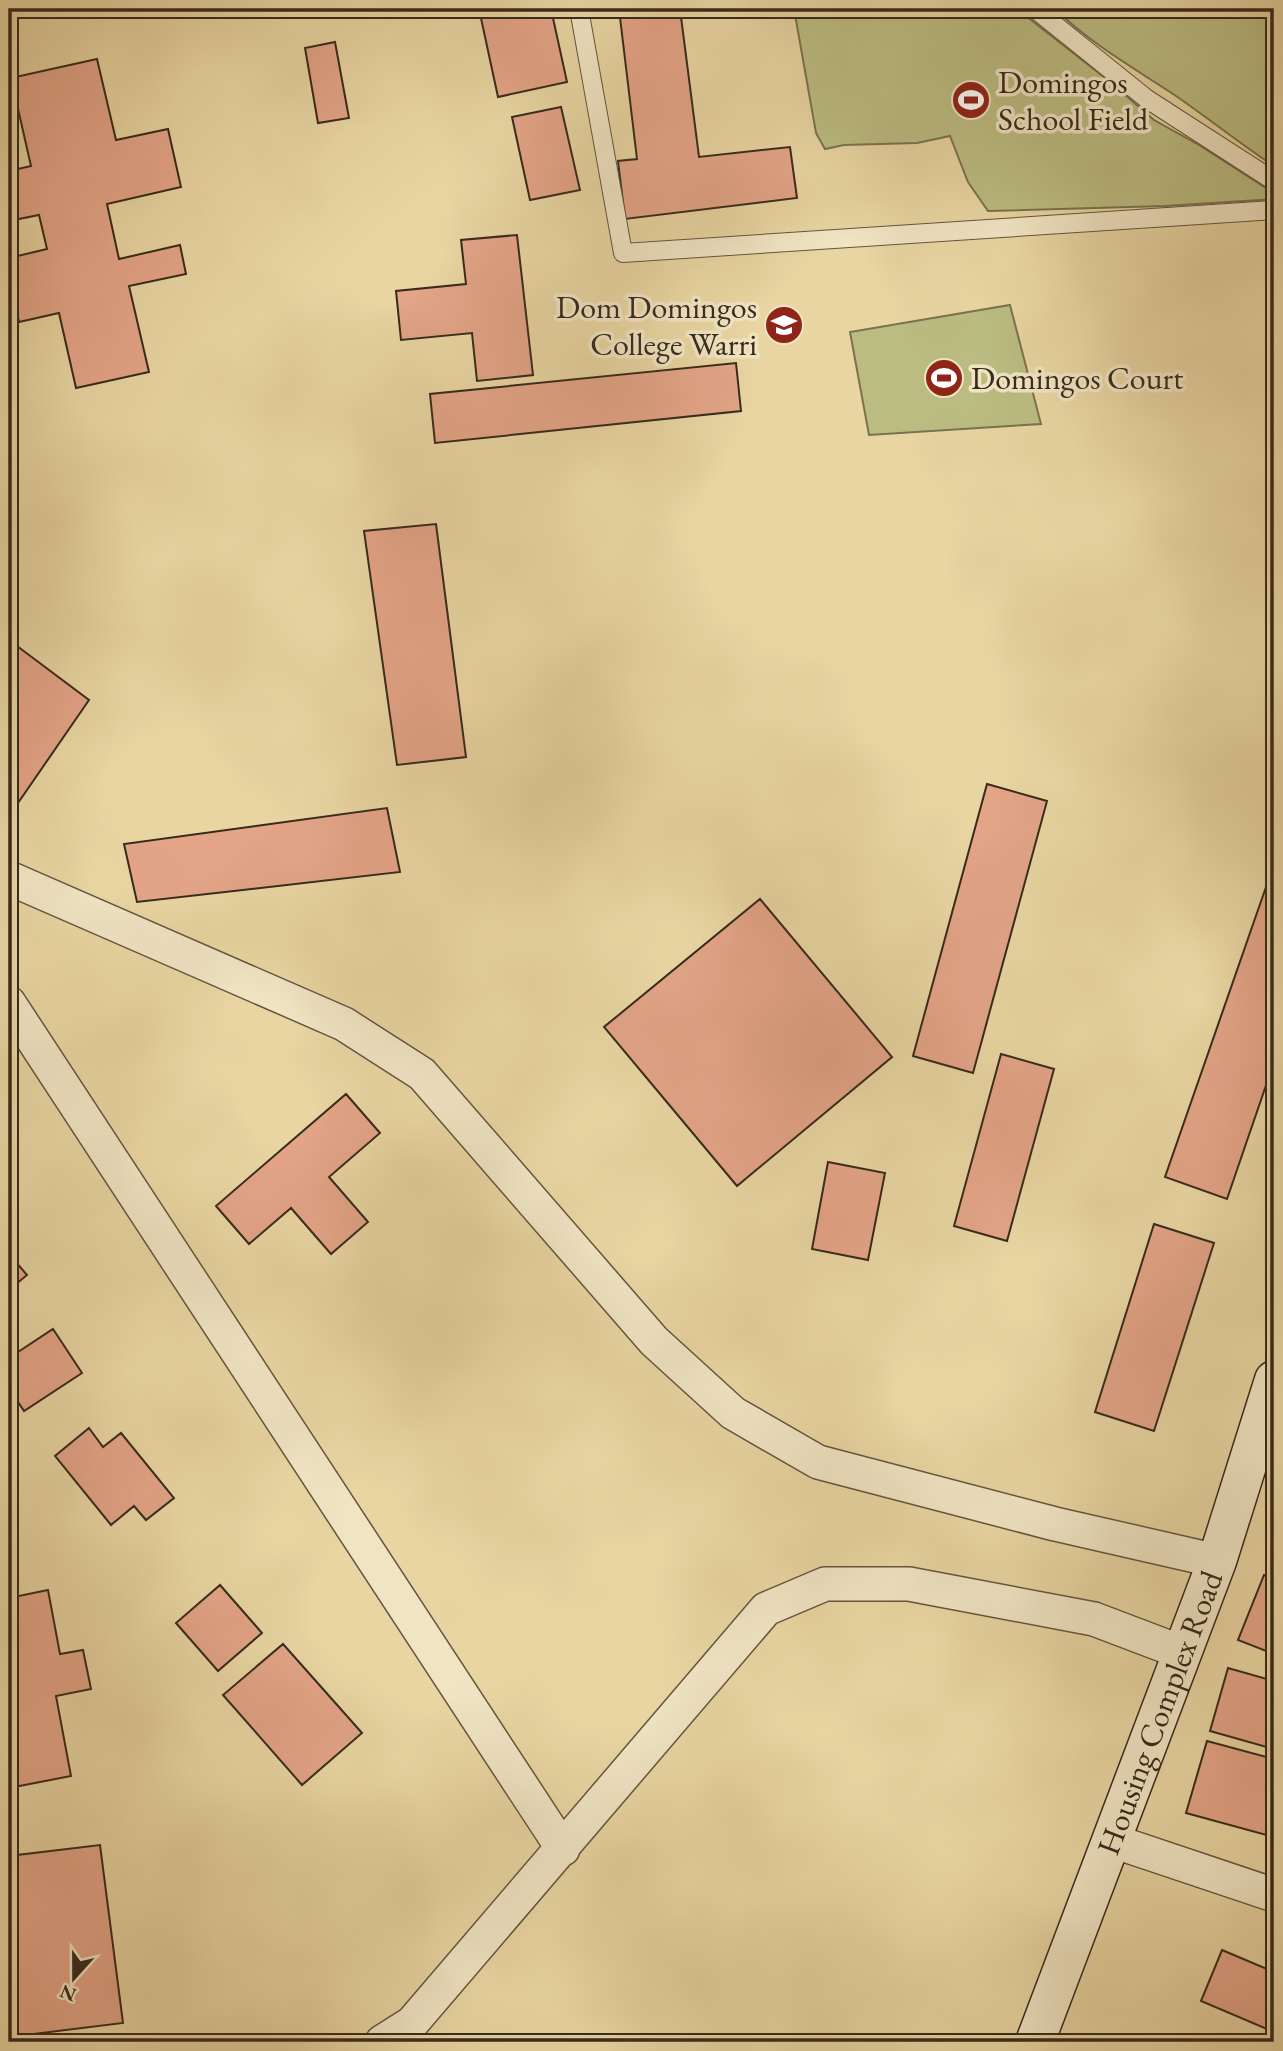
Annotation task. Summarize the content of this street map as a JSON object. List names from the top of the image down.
{
  "streets": {
    "street": ["Housing Complex Road"]
  },
  "places": {
    "sports": ["Domingos School Field", "Domingos Court"],
    "school or university": ["Dom Domingos College Warri"]
  },
  "north": "bottom"
}
